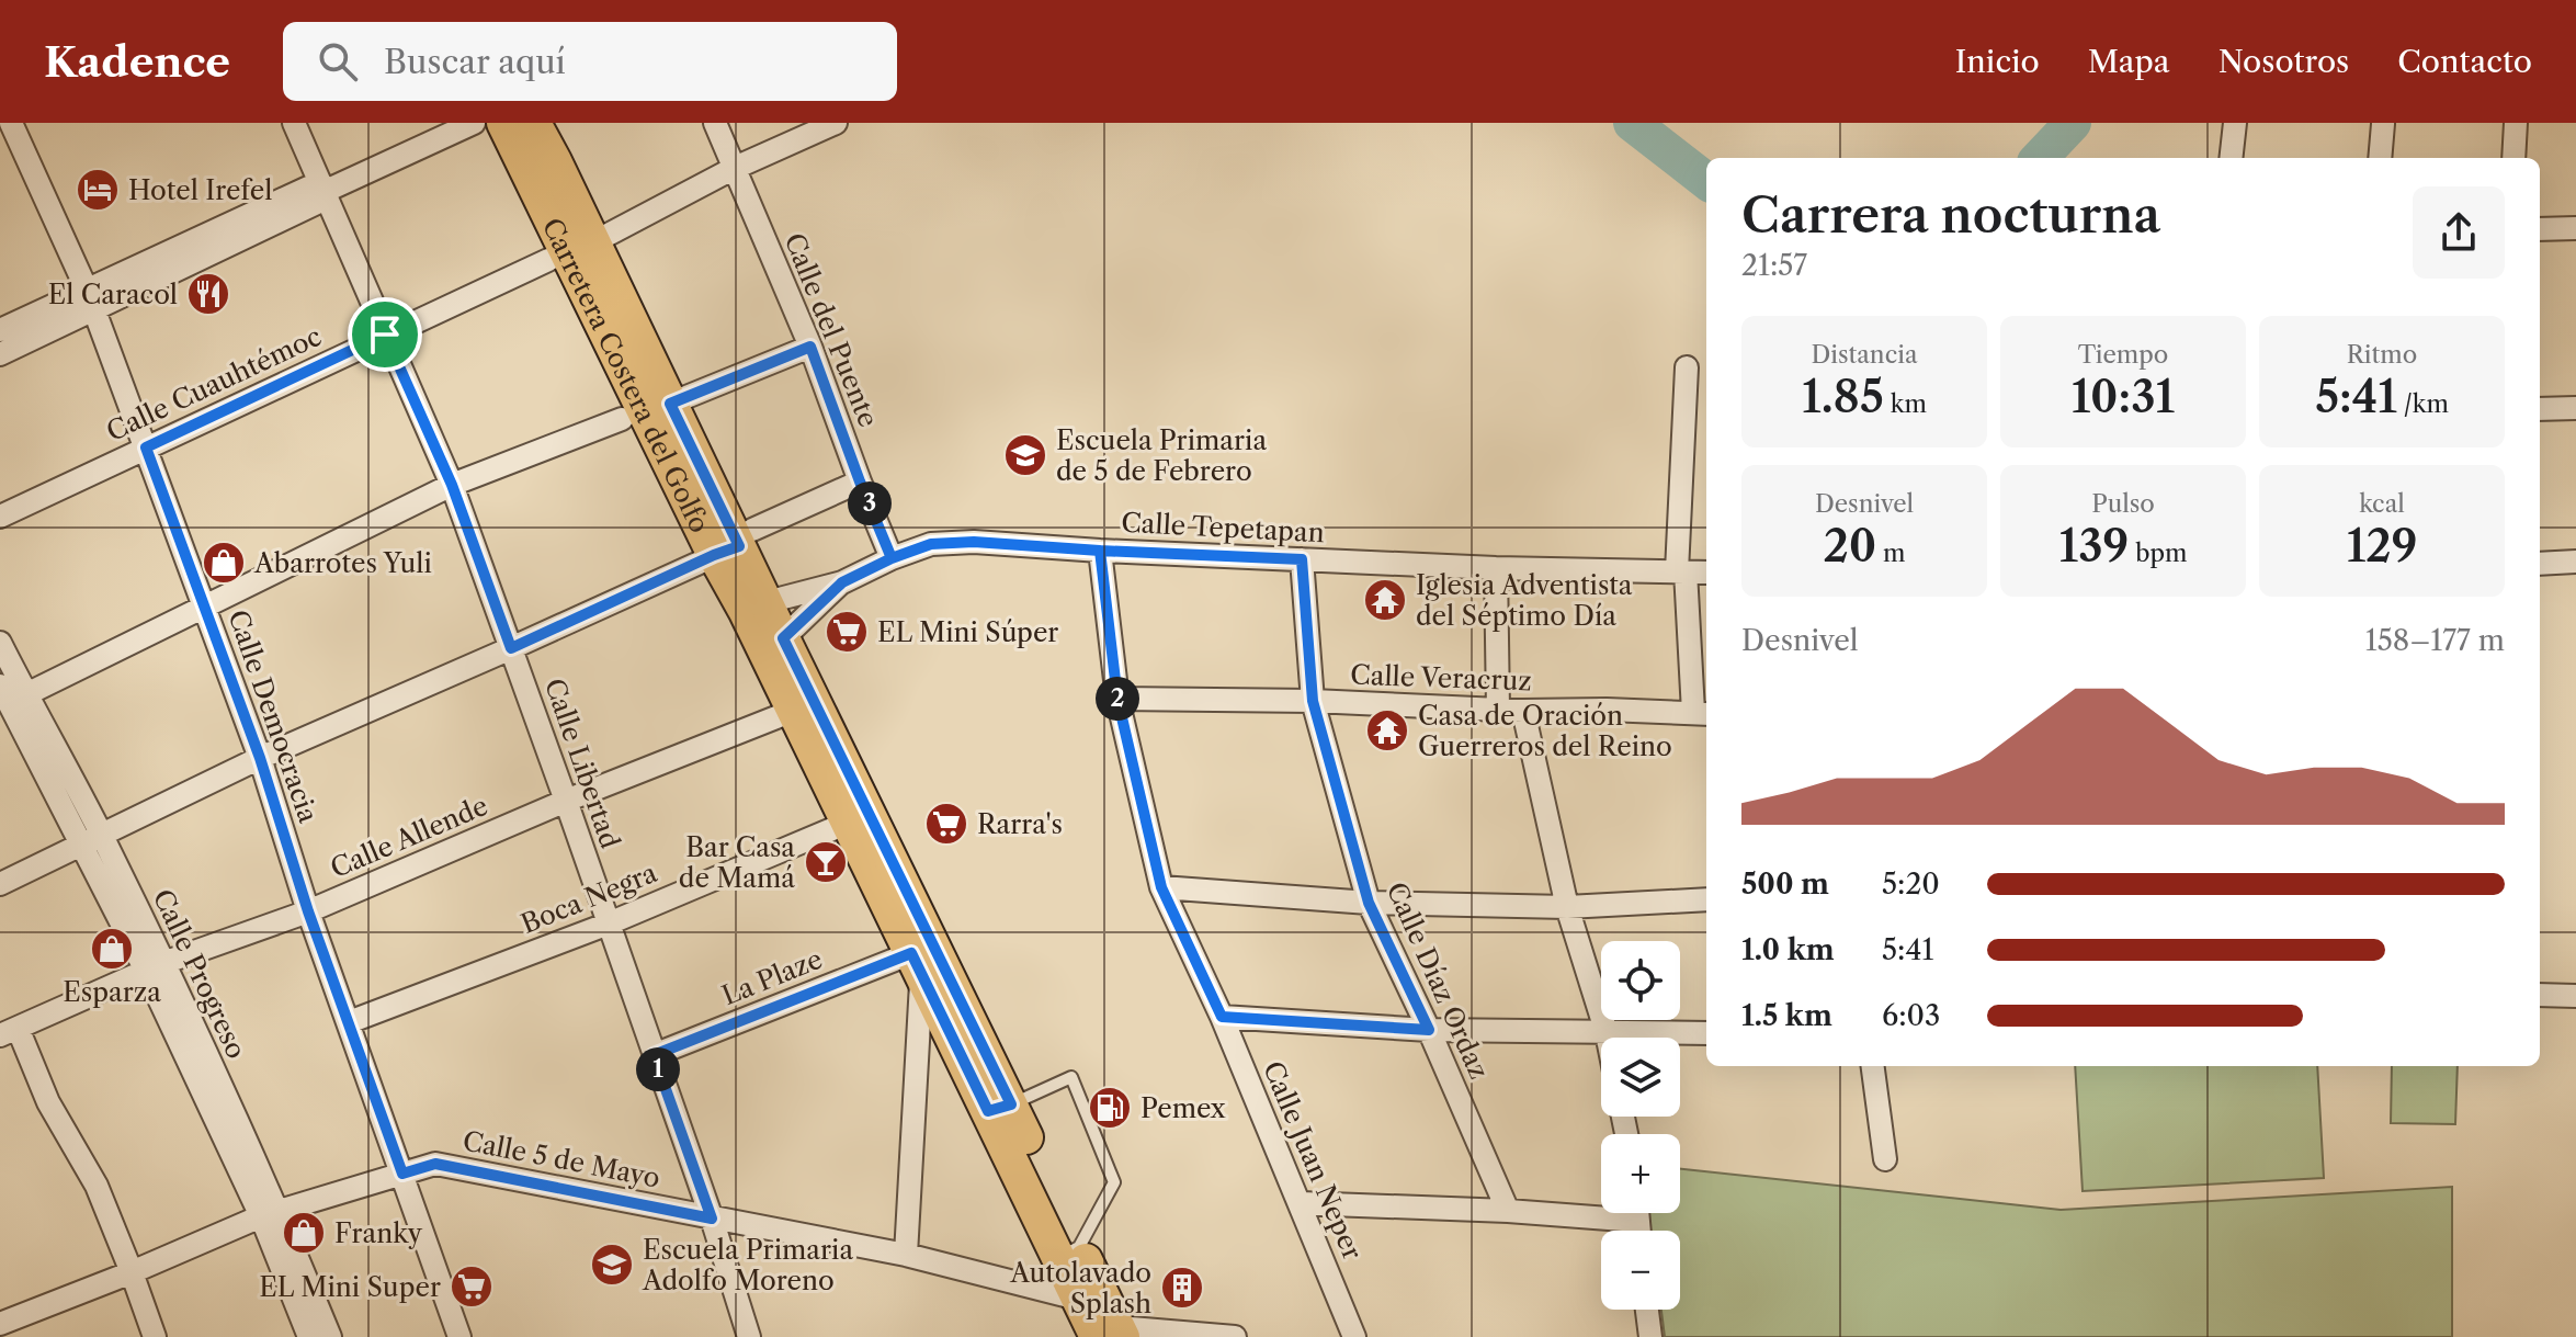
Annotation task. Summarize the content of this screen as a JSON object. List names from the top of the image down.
{
  "streets": {
    "main road": ["Carretera Costera del Golfo"],
    "street": [
      "Calle del Puente",
      "Calle Cuauhtémoc",
      "Calle Tepetapan",
      "Calle Veracruz",
      "Calle Democracia",
      "Calle Libertad",
      "Calle Allende",
      "Boca Negra",
      "Calle Progreso",
      "La Plaze",
      "Calle Díaz Ordaz",
      "Calle 5 de Mayo",
      "Calle Juan Neper"
    ]
  },
  "crossings": [
    ["Calle del Puente", "Calle Tepetapan"],
    ["Carretera Costera del Golfo", "Calle Tepetapan"],
    ["Carretera Costera del Golfo", "Calle Allende"],
    ["Carretera Costera del Golfo", "Boca Negra"],
    ["Carretera Costera del Golfo", "La Plaze"],
    ["Carretera Costera del Golfo", "Calle 5 de Mayo"],
    ["Calle Cuauhtémoc", "Calle Democracia"],
    ["Calle Cuauhtémoc", "Calle Libertad"],
    ["Calle Tepetapan", "Calle Díaz Ordaz"],
    ["Calle Tepetapan", "Calle Juan Neper"],
    ["Calle Veracruz", "Calle Díaz Ordaz"],
    ["Calle Veracruz", "Calle Juan Neper"],
    ["Calle Democracia", "Calle Allende"],
    ["Calle Democracia", "Boca Negra"],
    ["Calle Democracia", "Calle 5 de Mayo"],
    ["Calle Libertad", "Calle Allende"],
    ["Calle Libertad", "Boca Negra"],
    ["Calle Libertad", "La Plaze"],
    ["Calle Libertad", "Calle 5 de Mayo"],
    ["Calle Allende", "Calle Progreso"],
    ["Calle Progreso", "Calle 5 de Mayo"]
  ],
  "places": {
    "hotel": ["Hotel Irefel"],
    "restaurant": ["El Caracol"],
    "school or university": ["Escuela Primaria de 5 de Febrero", "Escuela Primaria Adolfo Moreno"],
    "shop": ["Abarrotes Yuli", "Esparza", "Franky"],
    "temple": ["Iglesia Adventista del Séptimo Día", "Casa de Oración Guerreros del Reino"],
    "supermarket": ["EL Mini Súper", "Rarra's", "EL Mini Super"],
    "bar": ["Bar Casa de Mamá"],
    "fuel station": ["Pemex"],
    "building": ["Autolavado Splash"]
  },
  "page": {
    "header": "Kadence",
    "search": "Buscar aquí",
    "nav": [
      "Inicio",
      "Mapa",
      "Nosotros",
      "Contacto"
    ],
    "heading": ["Carrera nocturna", "21:57"],
    "stats": [
      ["Distancia", "1.85 km"],
      ["Tiempo", "10:31"],
      ["Ritmo", "5:41 /km"],
      ["Desnivel", "20 m"],
      ["Pulso", "139 bpm"],
      ["kcal", "129"]
    ],
    "pins": ["3", "2", "1"],
    "chart": ["Desnivel", "158–177 m"],
    "list": [
      {
        "name": "500 m",
        "note": "5:20"
      },
      {
        "name": "1.0 km",
        "note": "5:41"
      },
      {
        "name": "1.5 km",
        "note": "6:03"
      }
    ],
    "map_buttons": ["+", "−"]
  }
}
